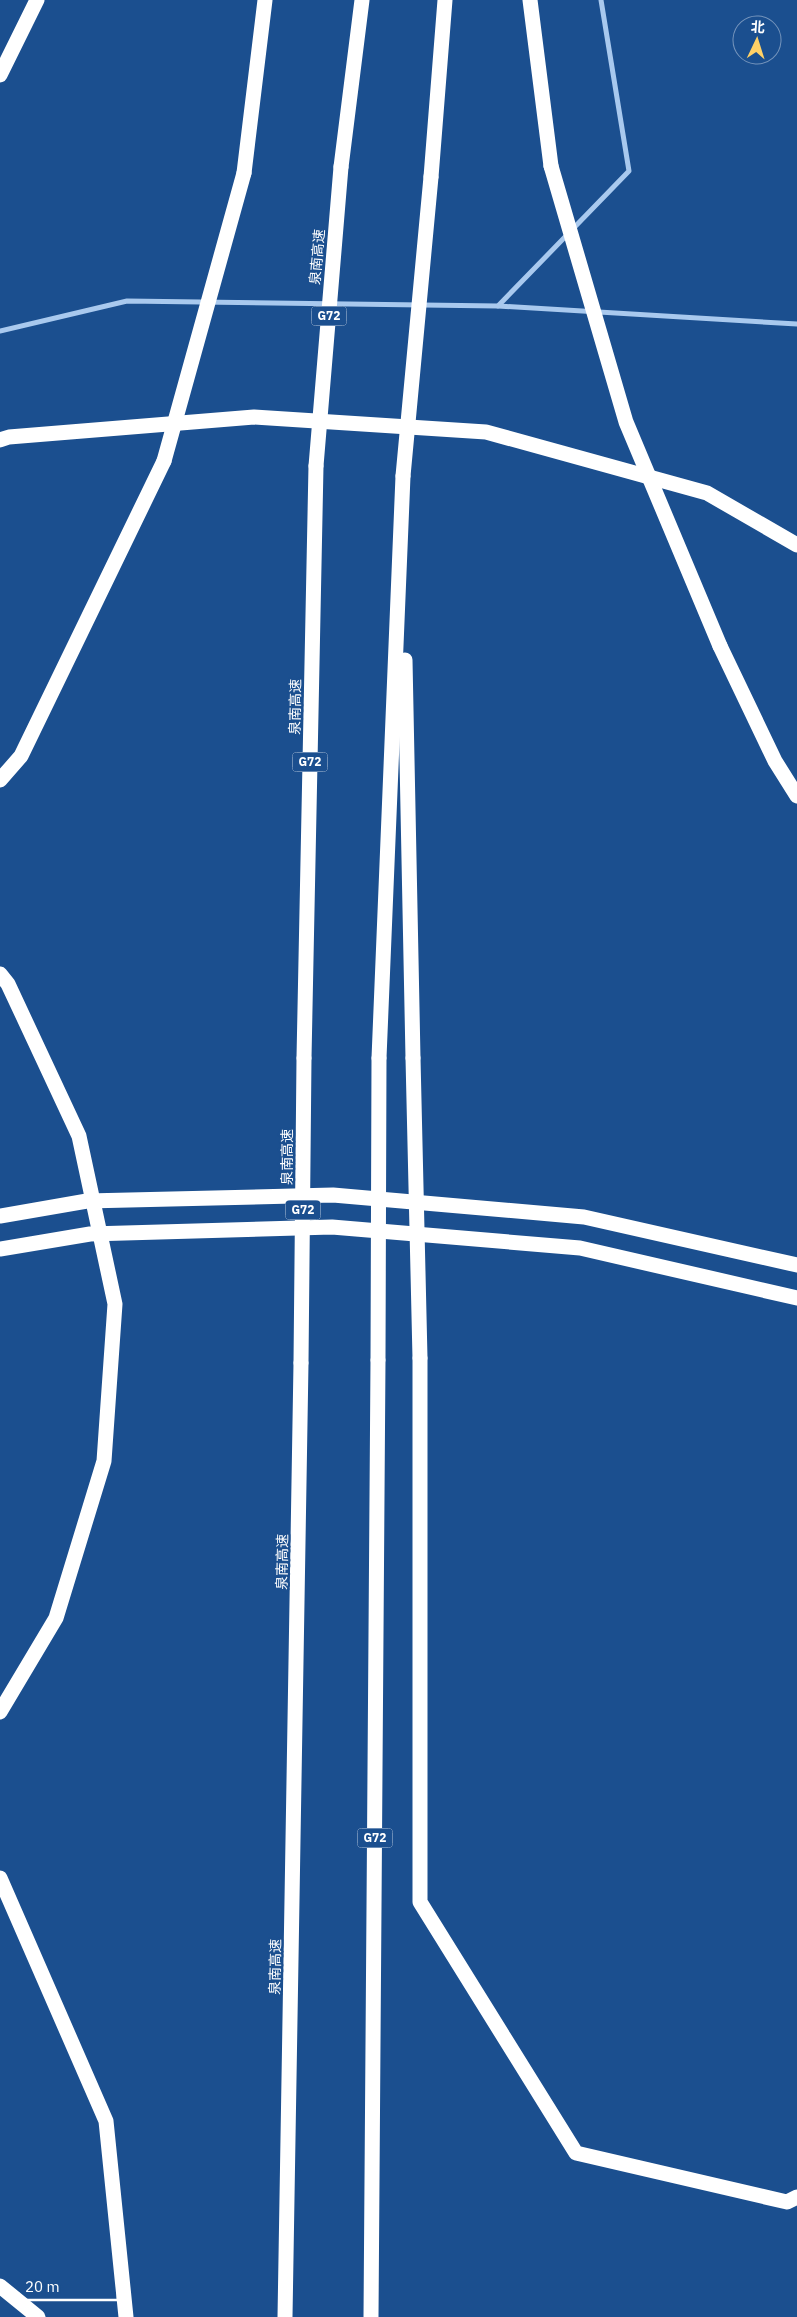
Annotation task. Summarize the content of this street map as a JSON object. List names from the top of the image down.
{
  "streets": {
    "highway": ["泉南高速", "G72"]
  },
  "scale_bar": "20 m",
  "north": "top"
}
